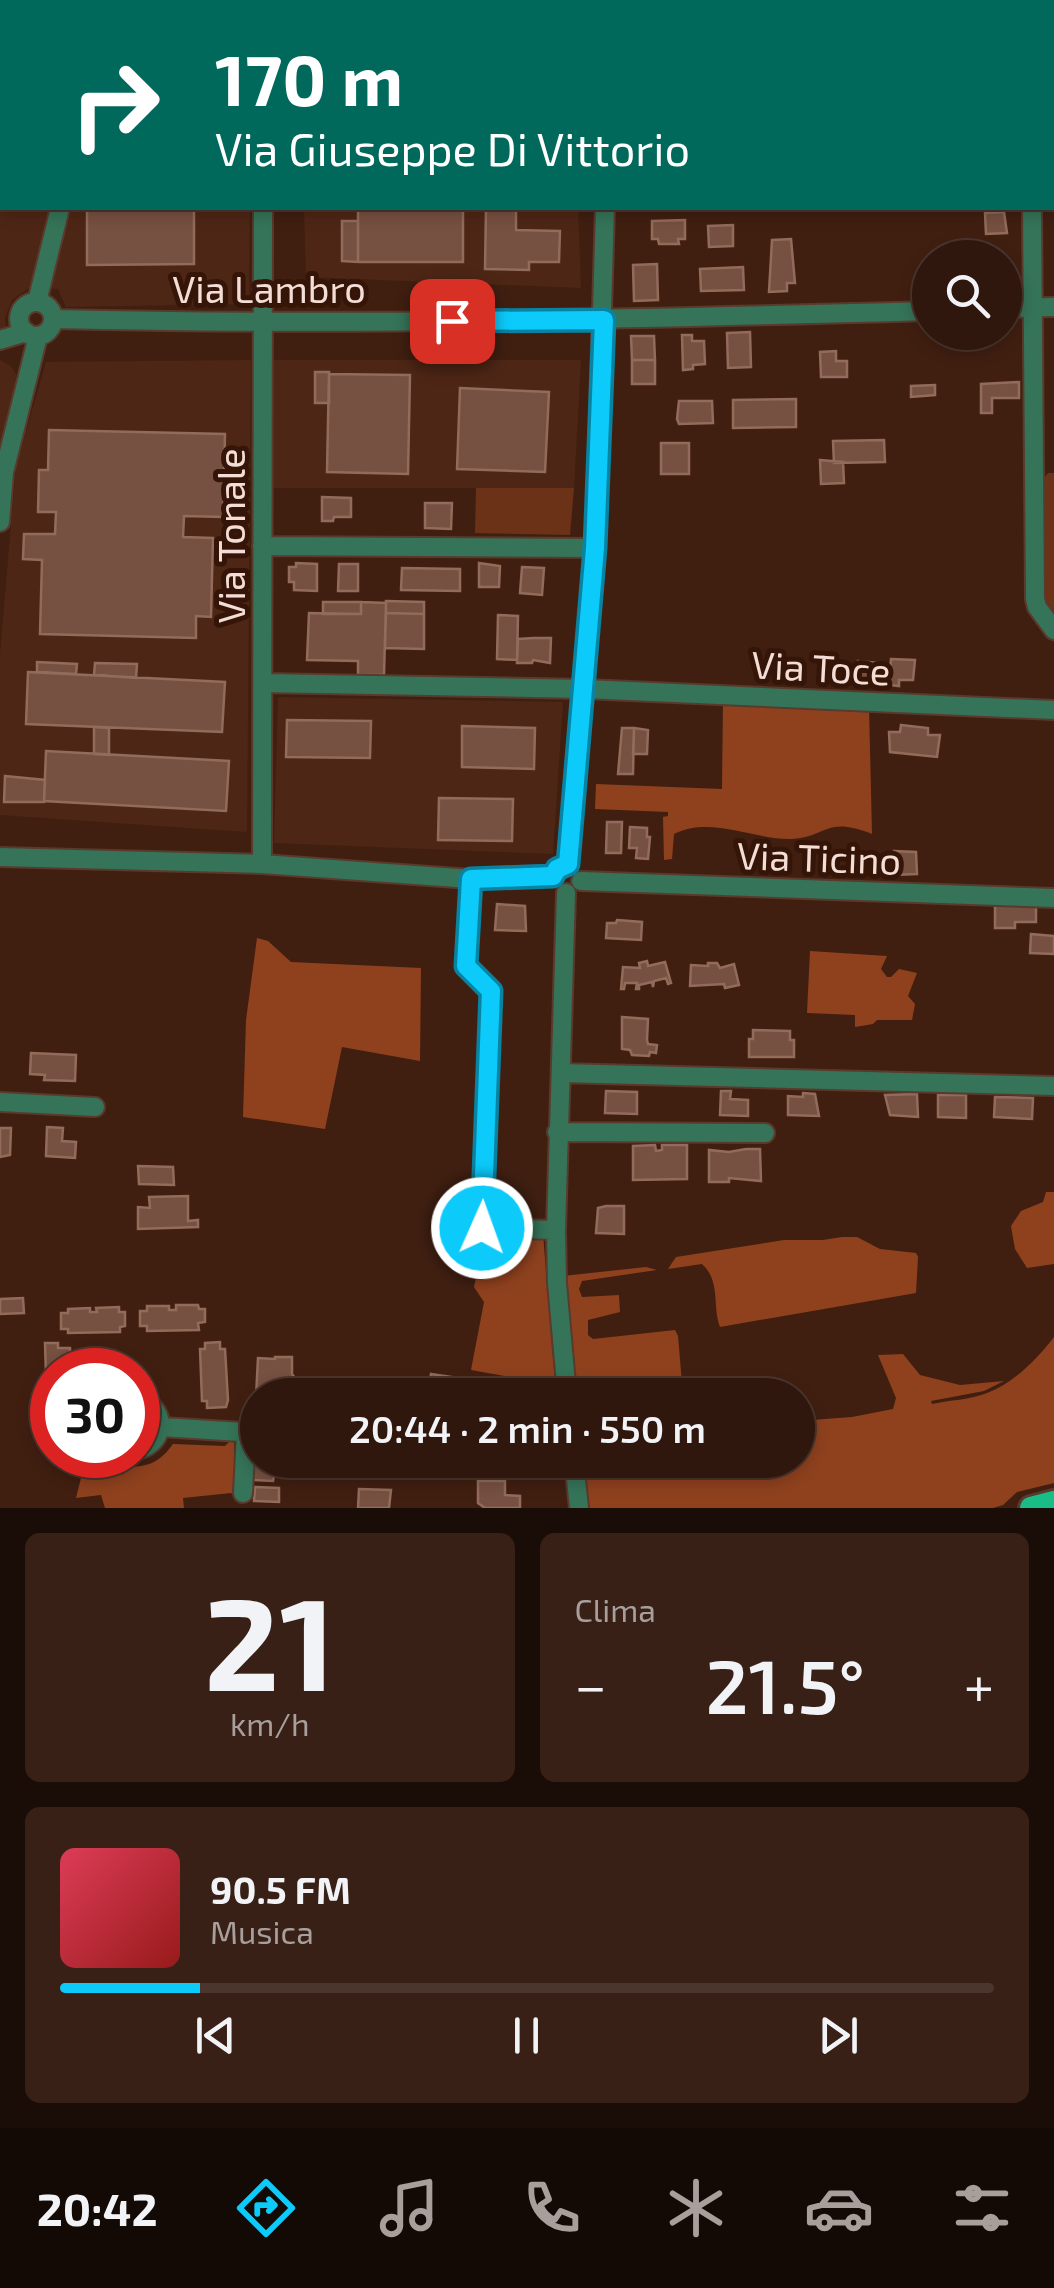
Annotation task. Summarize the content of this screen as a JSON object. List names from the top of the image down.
{
  "streets": {
    "street": [
      "Via Lambro",
      "Via Tonale",
      "Via Toce",
      "Via Ticino"
    ]
  },
  "crossings": [
    ["Via Lambro", "Via Tonale"],
    ["Via Tonale", "Via Toce"]
  ],
  "page": {
    "turn": ["170 m", "Via Giuseppe Di Vittorio"],
    "limit": "30",
    "trip": "20:44 · 2 min · 550 m",
    "tile": [
      ["21", "km/h"],
      "Clima"
    ],
    "heat": ["−", "21.5°", "+"],
    "song": ["90.5 FM", "Musica"],
    "tabs": "20:42"
  }
}
